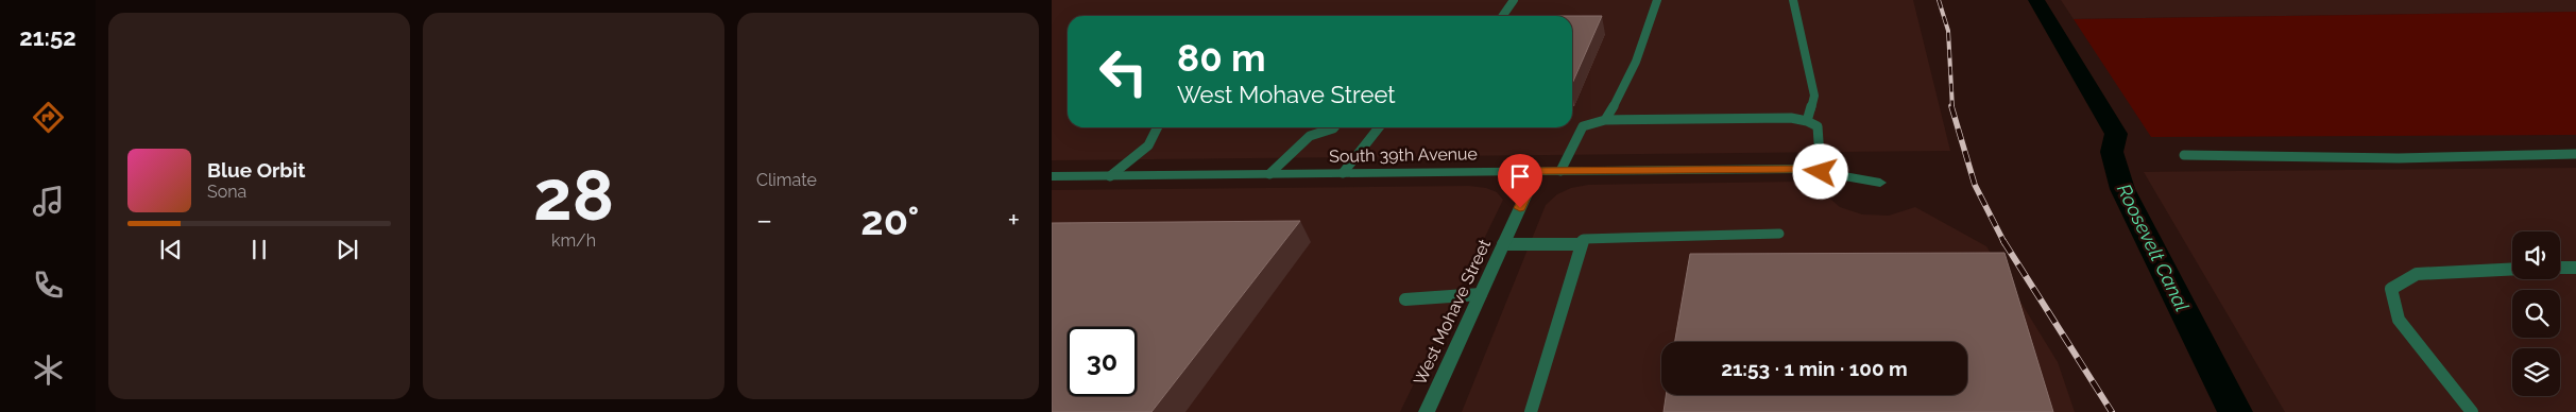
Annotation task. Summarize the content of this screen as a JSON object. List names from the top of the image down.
{
  "streets": {
    "street": ["South 39th Avenue", "West Mohave Street"]
  },
  "crossings": [
    ["South 39th Avenue", "West Mohave Street"]
  ],
  "water": ["Roosevelt Canal"],
  "page": {
    "tabs": "21:52",
    "tile": [
      ["28", "km/h"],
      "Climate"
    ],
    "turn": ["80 m", "West Mohave Street"],
    "song": ["Blue Orbit", "Sona"],
    "heat": ["−", "20°", "+"],
    "limit": "30",
    "trip": "21:53 · 1 min · 100 m"
  }
}
